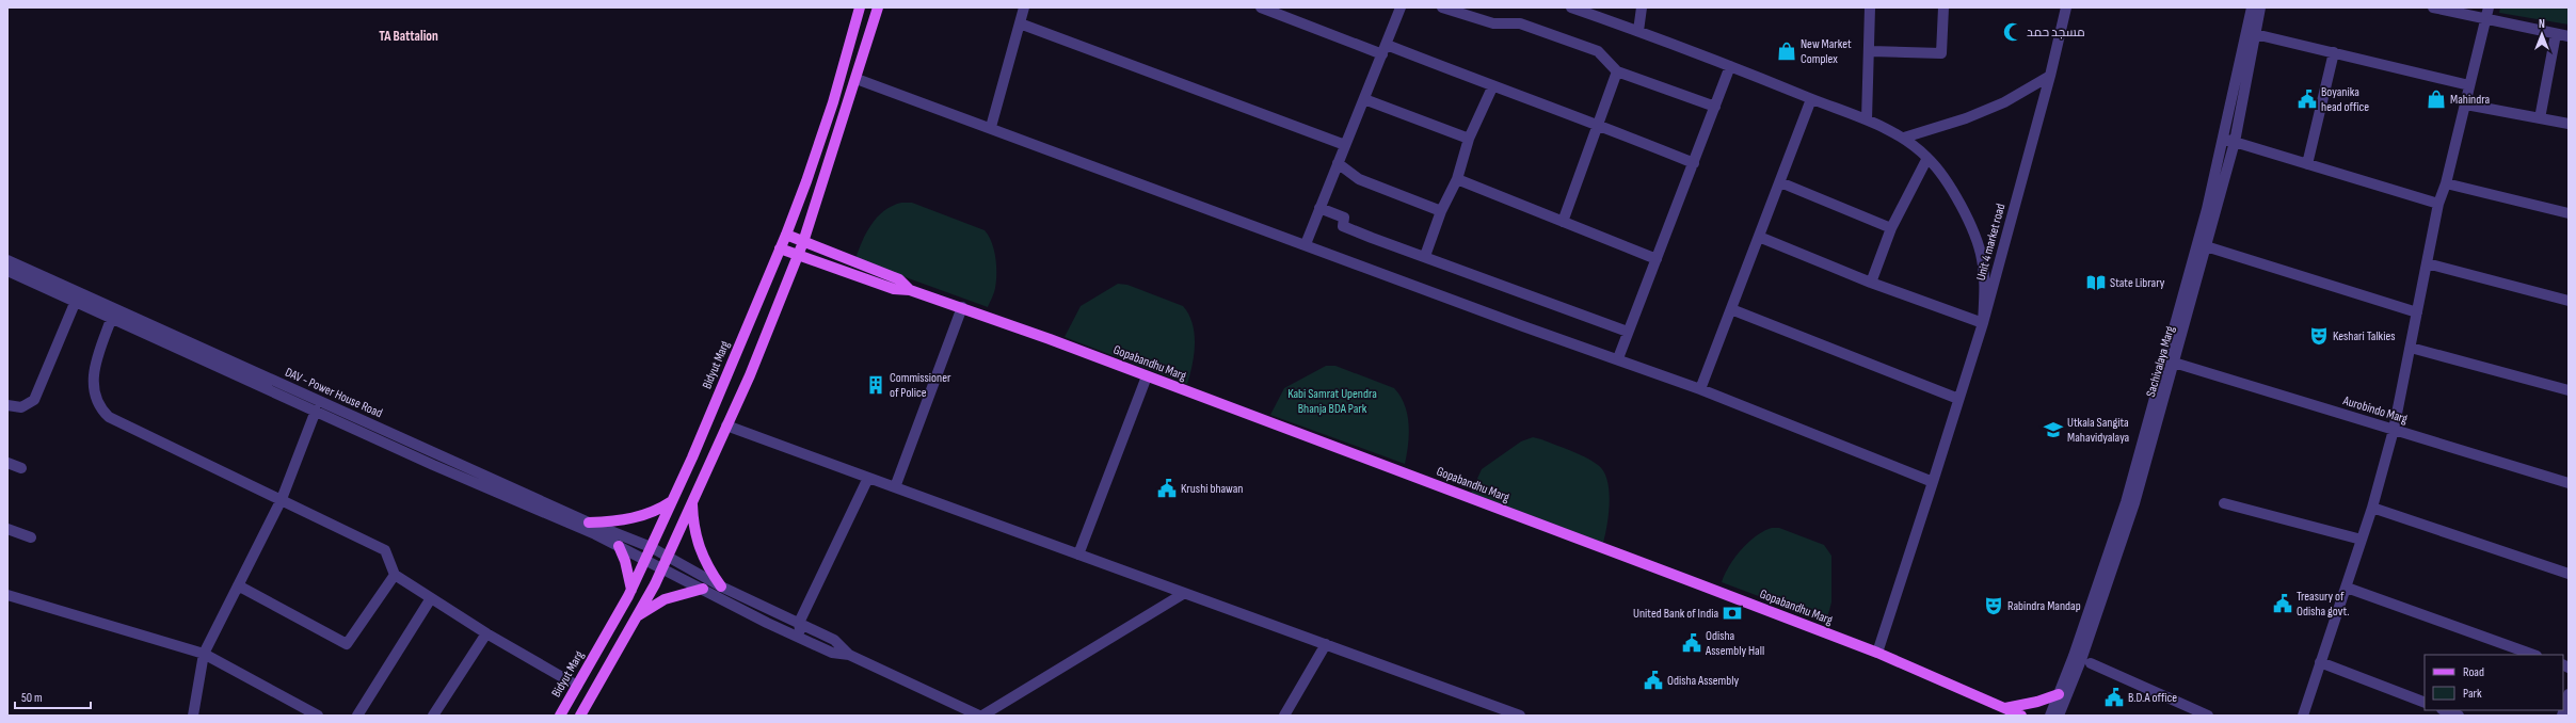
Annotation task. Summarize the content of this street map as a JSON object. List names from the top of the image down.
{
  "streets": {
    "main road": ["Gopabandhu Marg", "Bidyut Marg"],
    "street": [
      "Unit 4 market road",
      "Sachivalaya Marg",
      "DAV - Power House Road",
      "Aurobindo Marg"
    ]
  },
  "crossings": [
    ["Unit 4 market road", "Gopabandhu Marg"],
    ["Sachivalaya Marg", "Aurobindo Marg"],
    ["Gopabandhu Marg", "Bidyut Marg"],
    ["Bidyut Marg", "DAV - Power House Road"]
  ],
  "districts": ["TA Battalion"],
  "parks": ["Kabi Samrat Upendra Bhanja BDA Park"],
  "places": {
    "mosque": ["مسجد حمد"],
    "shop": ["New Market Complex", "Mahindra"],
    "public building": [
      "Boyanika head office",
      "Krushi bhawan",
      "Treasury of Odisha govt.",
      "Odisha Assembly Hall",
      "Odisha Assembly",
      "B.D.A office"
    ],
    "library": ["State Library"],
    "theatre": ["Keshari Talkies", "Rabindra Mandap"],
    "building": ["Commissioner of Police"],
    "school or university": ["Utkala Sangita Mahavidyalaya"],
    "bank": ["United Bank of India"]
  },
  "legend": ["Road", "Park"],
  "scale_bar": "50 m",
  "north": "top"
}
